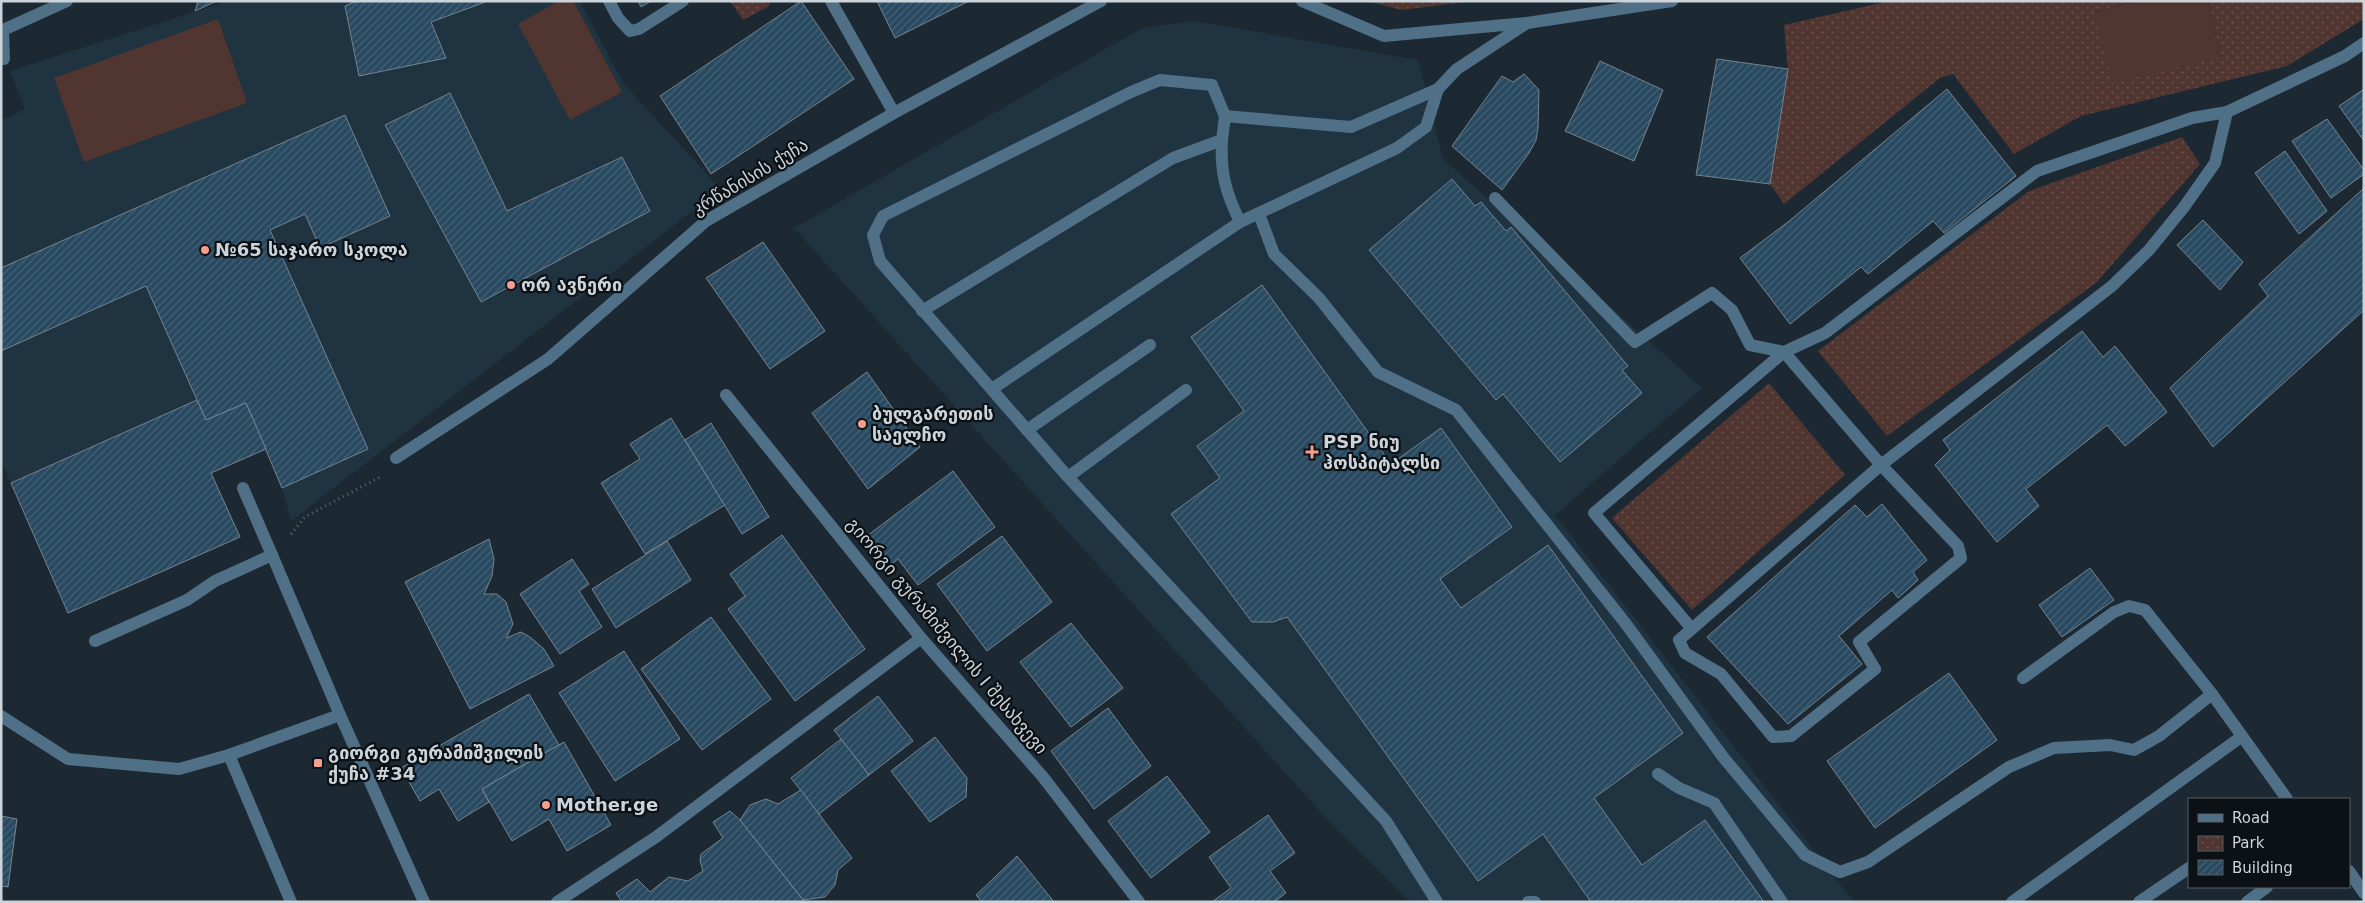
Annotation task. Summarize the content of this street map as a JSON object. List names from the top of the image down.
{
  "streets": {
    "street": ["კრწანისის ქუჩა", "გიორგი გურამიშვილის I შესახვევი"]
  },
  "places": {
    "other": [
      "№65 საჯარო სკოლა",
      "ორ ავნერი",
      "ბულგარეთის საელჩო",
      "Mother.ge"
    ],
    "health": ["PSP ნიუ ჰოსპიტალსი"],
    "transit": ["გიორგი გურამიშვილის ქუჩა #34"]
  },
  "legend": ["Road", "Park", "Building"]
}
